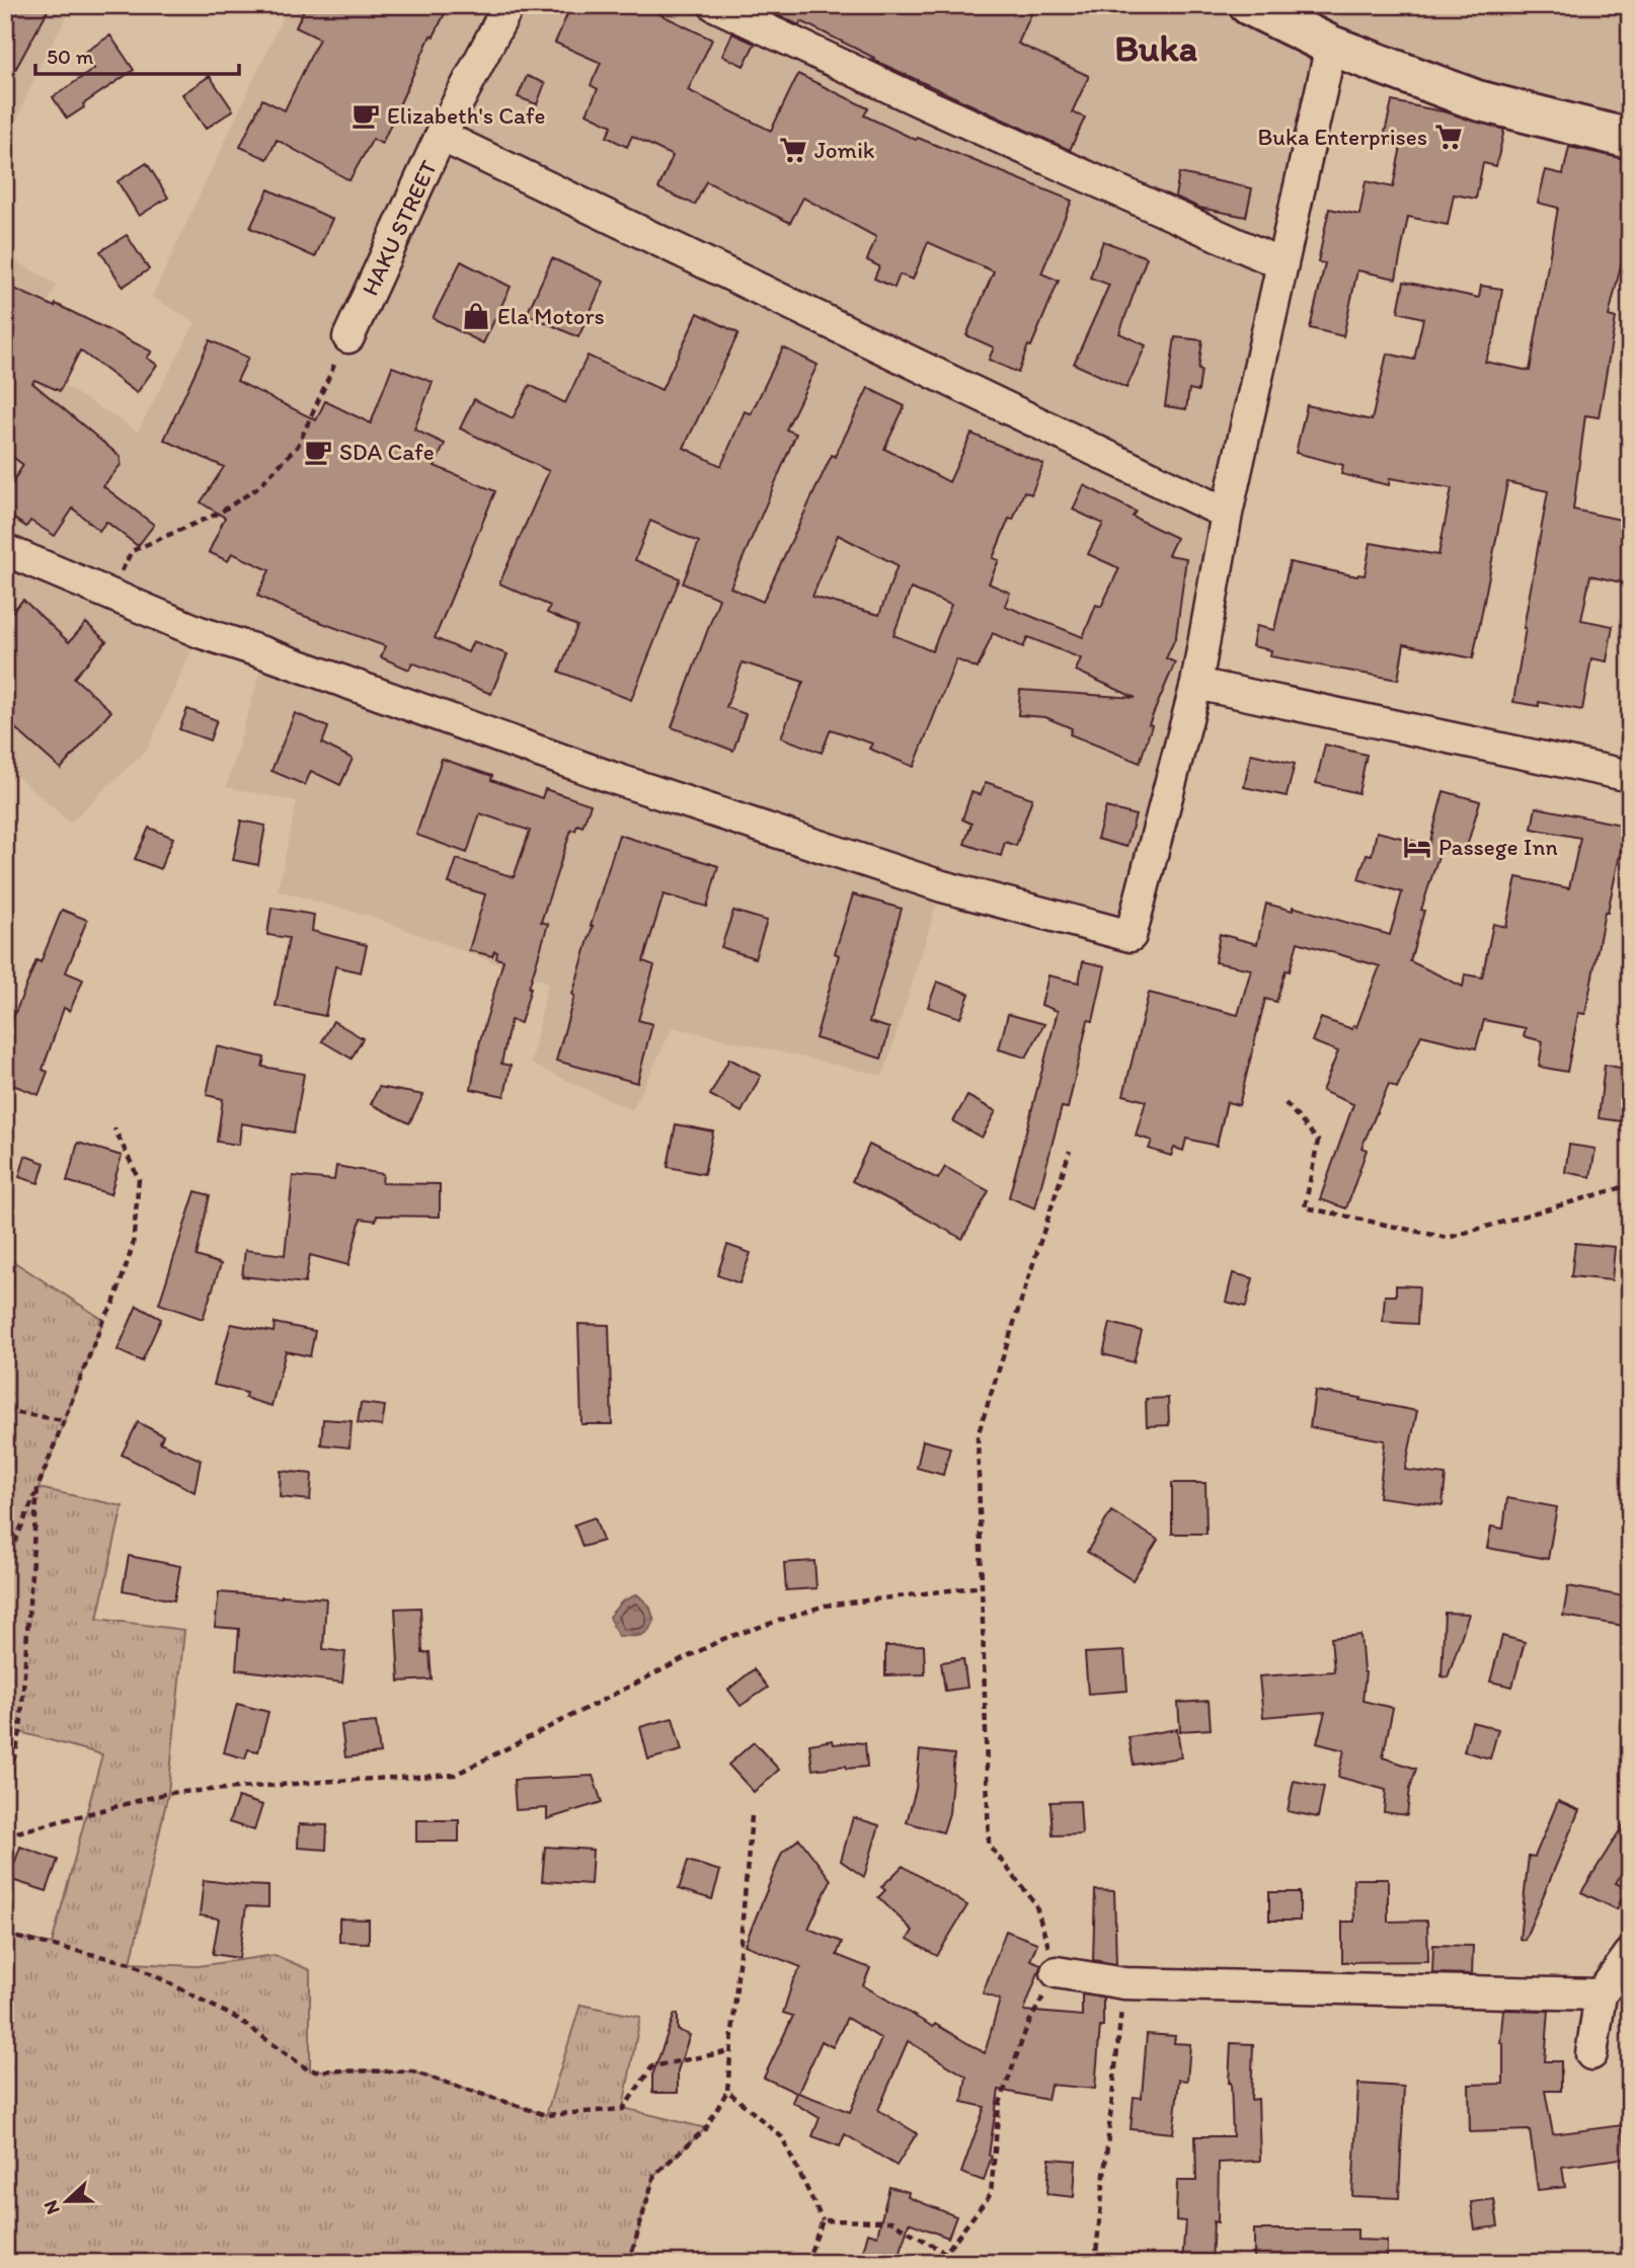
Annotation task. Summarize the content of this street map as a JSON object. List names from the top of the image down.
{
  "streets": {
    "street": ["HAKU STREET"]
  },
  "districts": ["Buka"],
  "places": {
    "cafe": ["Elizabeth's Cafe", "SDA Cafe"],
    "supermarket": ["Buka Enterprises", "Jomik"],
    "shop": ["Ela Motors"],
    "hotel": ["Passege Inn"]
  },
  "scale_bar": "50 m",
  "north": "left"
}
